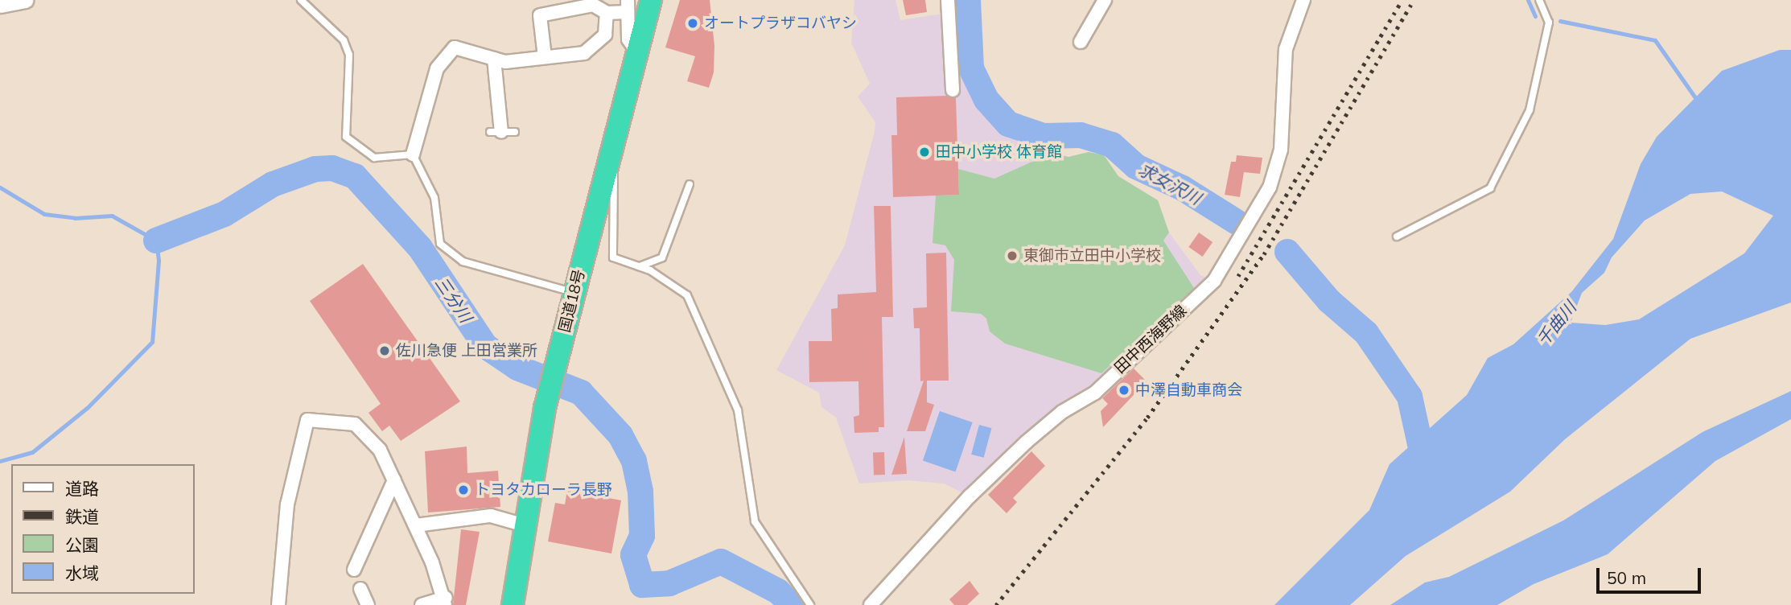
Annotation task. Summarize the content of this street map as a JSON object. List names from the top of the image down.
{
  "streets": {
    "highway": ["国道18号"],
    "street": ["田中西海野線"]
  },
  "water": ["求女沢川", "三分川", "千曲川"],
  "places": [
    "オートプラザコバヤシ",
    "田中小学校 体育館",
    "東御市立田中小学校",
    "佐川急便 上田営業所",
    "中澤自動車商会",
    "トヨタカローラ長野"
  ],
  "legend": [
    "道路",
    "鉄道",
    "公園",
    "水域"
  ],
  "scale_bar": "50 m"
}
